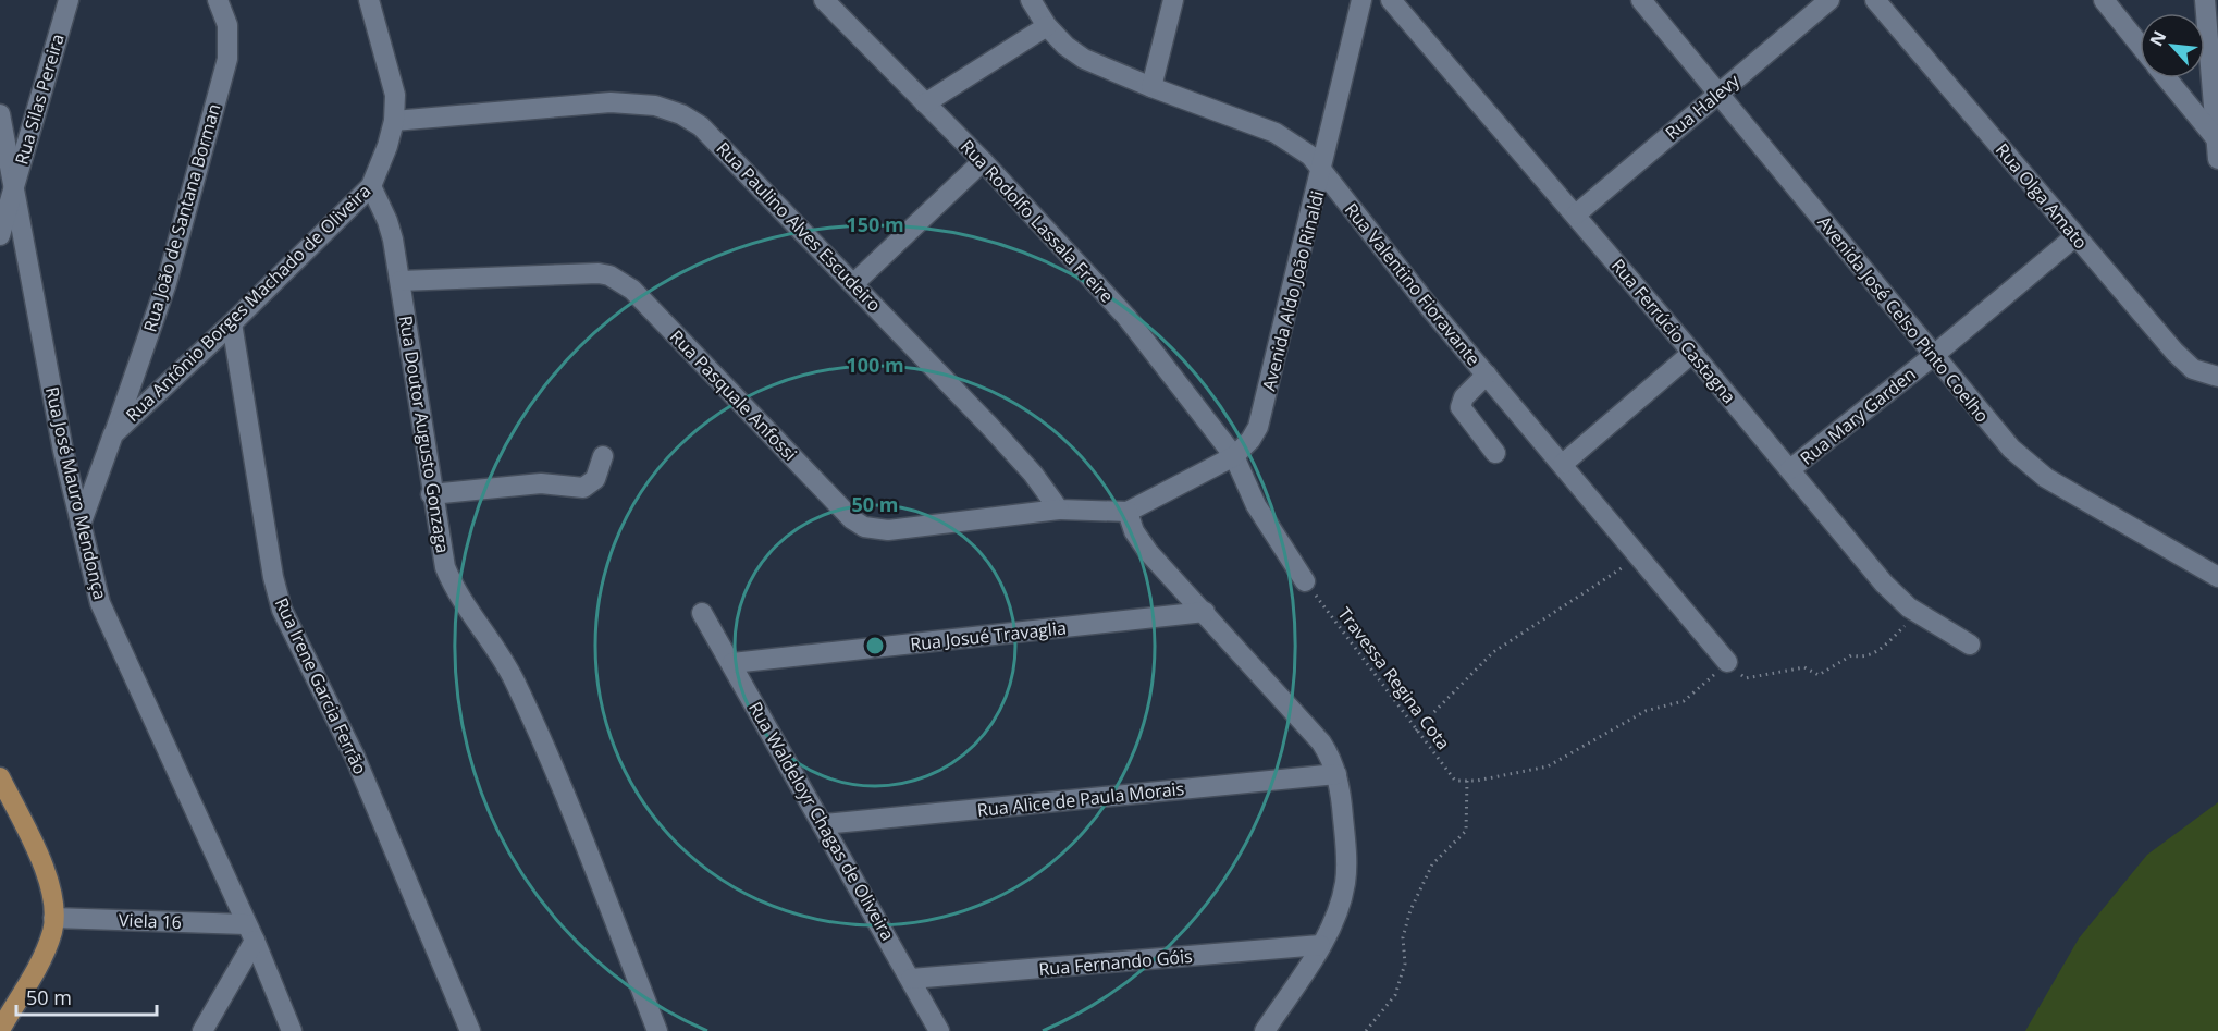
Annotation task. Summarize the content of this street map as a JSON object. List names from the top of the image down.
{
  "streets": {
    "street": [
      "Rua Silas Pereira",
      "Rua Halevy",
      "Rua Olga Amato",
      "Rua João de Santana Borman",
      "Rua Rodolfo Lassala Freire",
      "Rua Paulino Alves Escudeiro",
      "Rua Valentino Fioravante",
      "Avenida Aldo João Rinaldi",
      "Rua Antônio Borges Machado de Oliveira",
      "Avenida José Celso Pinto Coelho",
      "Rua Ferrúcio Castagna",
      "Rua Pasquale Anfossi",
      "Rua Mary Garden",
      "Rua Doutor Augusto Gonzaga",
      "Rua José Mauro Mendonça",
      "Rua Josué Travaglia",
      "Rua Irene Garcia Ferrão",
      "Rua Alice de Paula Morais",
      "Rua Waldeloyr Chagas de Oliveira",
      "Viela 16",
      "Rua Fernando Góis"
    ],
    "path": ["Travessa Regina Cota"]
  },
  "crossings": [
    ["Rua Silas Pereira", "Rua José Mauro Mendonça"],
    ["Rua Halevy", "Avenida José Celso Pinto Coelho"],
    ["Rua Halevy", "Rua Ferrúcio Castagna"],
    ["Rua Olga Amato", "Rua Mary Garden"],
    ["Rua João de Santana Borman", "Rua Antônio Borges Machado de Oliveira"],
    ["Rua Rodolfo Lassala Freire", "Avenida Aldo João Rinaldi"],
    ["Rua Rodolfo Lassala Freire", "Travessa Regina Cota"],
    ["Rua Paulino Alves Escudeiro", "Rua Antônio Borges Machado de Oliveira"],
    ["Rua Paulino Alves Escudeiro", "Rua Pasquale Anfossi"],
    ["Rua Valentino Fioravante", "Avenida Aldo João Rinaldi"],
    ["Rua Antônio Borges Machado de Oliveira", "Rua Doutor Augusto Gonzaga"],
    ["Rua Antônio Borges Machado de Oliveira", "Rua José Mauro Mendonça"],
    ["Rua Antônio Borges Machado de Oliveira", "Rua Irene Garcia Ferrão"],
    ["Avenida José Celso Pinto Coelho", "Rua Mary Garden"],
    ["Rua Ferrúcio Castagna", "Rua Mary Garden"],
    ["Rua Pasquale Anfossi", "Rua Doutor Augusto Gonzaga"],
    ["Rua José Mauro Mendonça", "Viela 16"],
    ["Rua Josué Travaglia", "Rua Waldeloyr Chagas de Oliveira"],
    ["Rua Alice de Paula Morais", "Rua Waldeloyr Chagas de Oliveira"],
    ["Rua Waldeloyr Chagas de Oliveira", "Rua Fernando Góis"]
  ],
  "scale_bar": "50 m",
  "north": "top left",
  "rings": ["150 m", "100 m", "50 m"]
}
